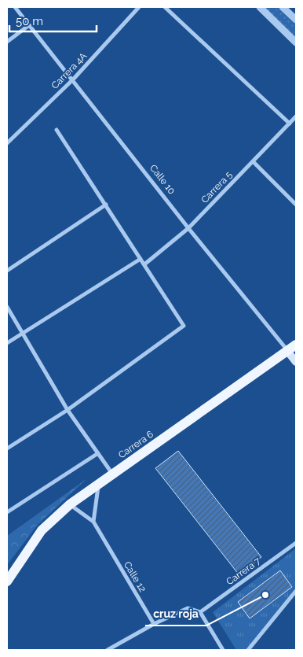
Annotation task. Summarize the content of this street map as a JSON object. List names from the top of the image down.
{
  "streets": {
    "main road": ["Calle 10", "Carrera 6"],
    "street": [
      "Carrera 4A",
      "Carrera 5",
      "Carrera 7",
      "Calle 12"
    ]
  },
  "crossings": [
    ["Carrera 4A", "Calle 10"],
    ["Calle 10", "Carrera 5"],
    ["Calle 10", "Carrera 6"],
    ["Carrera 6", "Calle 12"]
  ],
  "places": ["cruz roja"],
  "scale_bar": "50 m"
}
